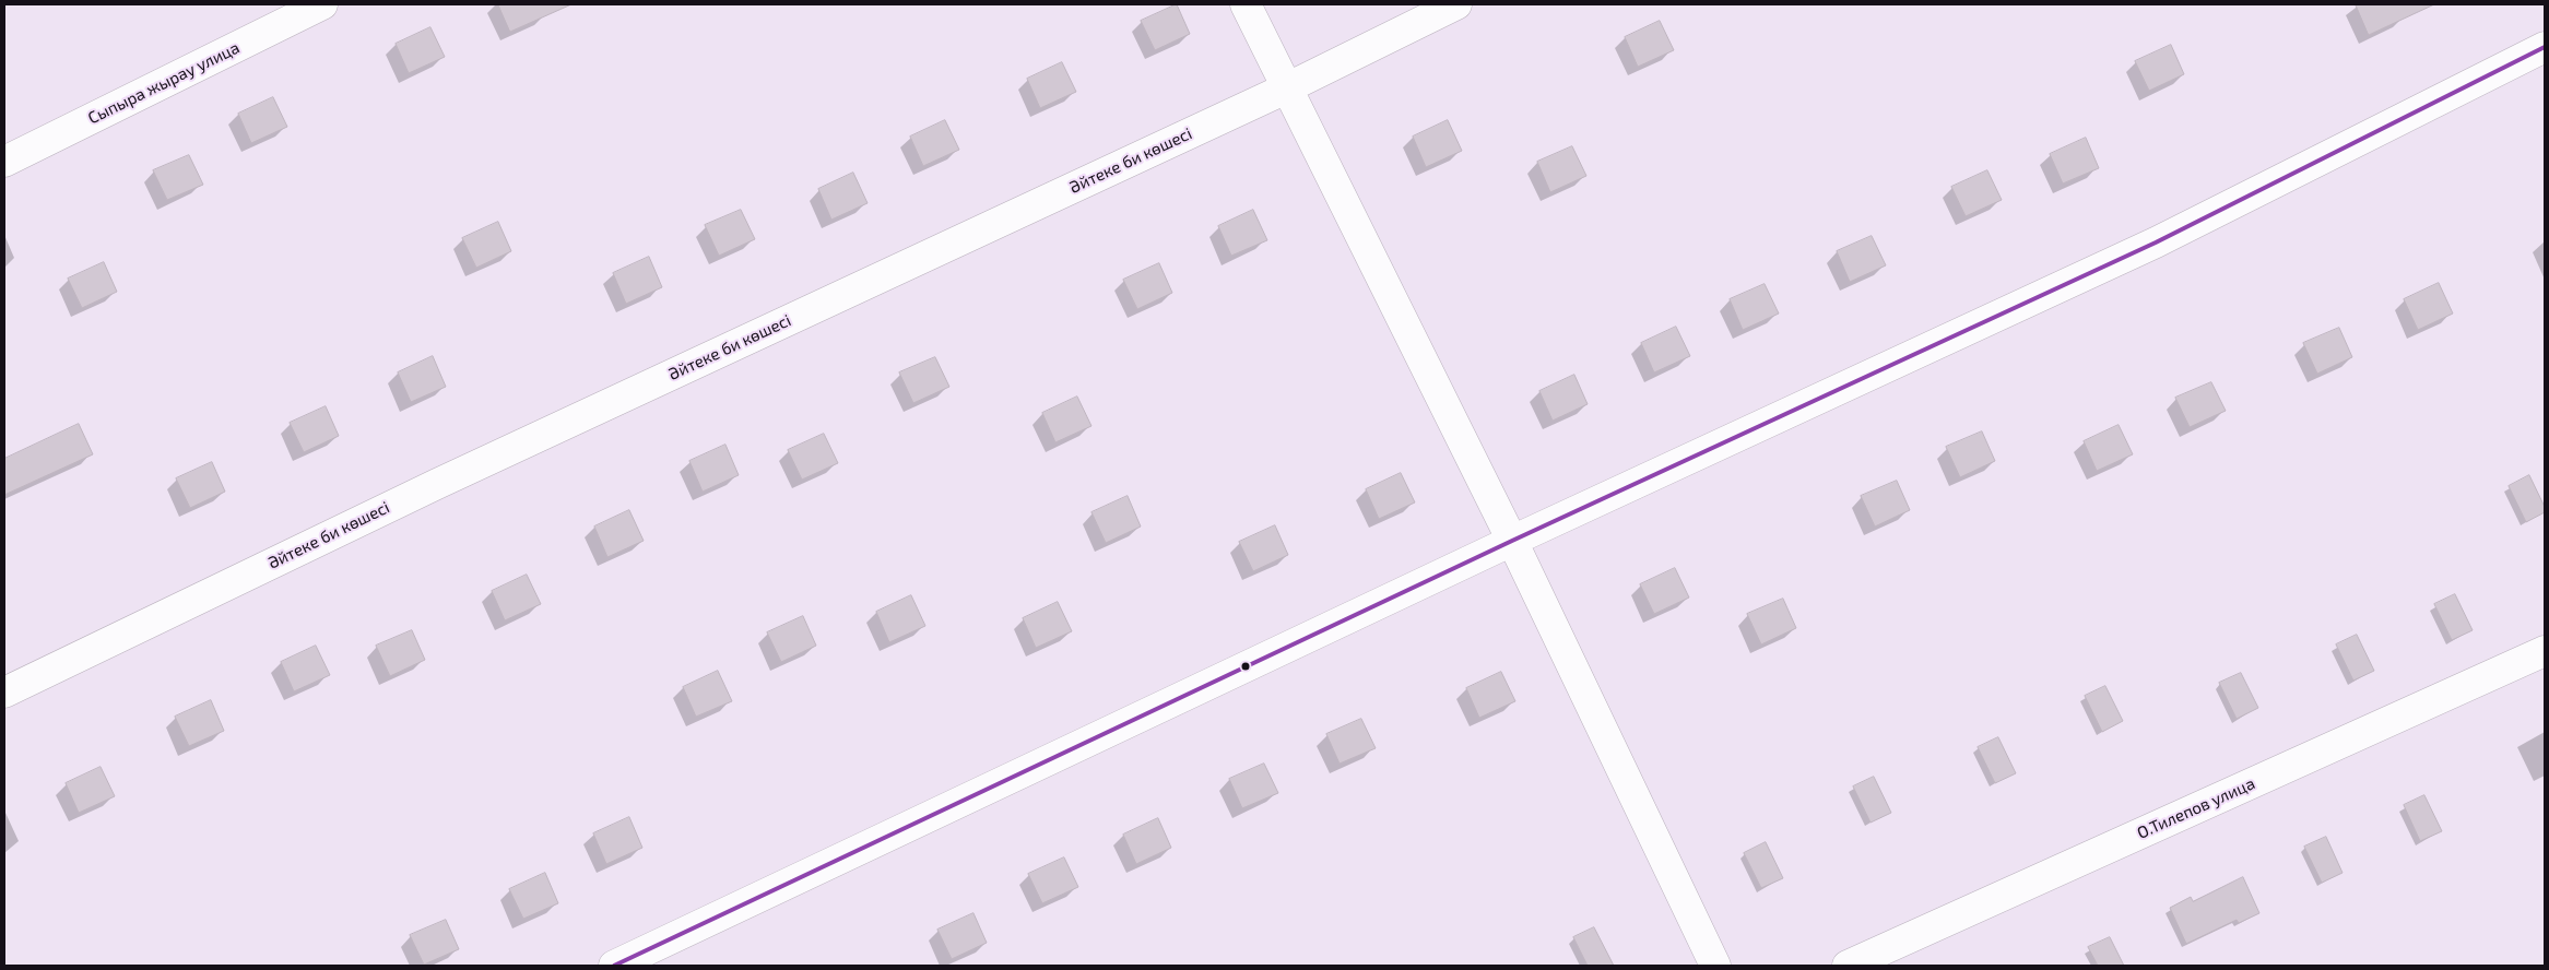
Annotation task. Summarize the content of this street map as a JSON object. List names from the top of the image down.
{
  "streets": {
    "street": ["Сыпыра жырау улица", "Әйтеке би көшесі", "О.Тилепов улица"]
  }
}
